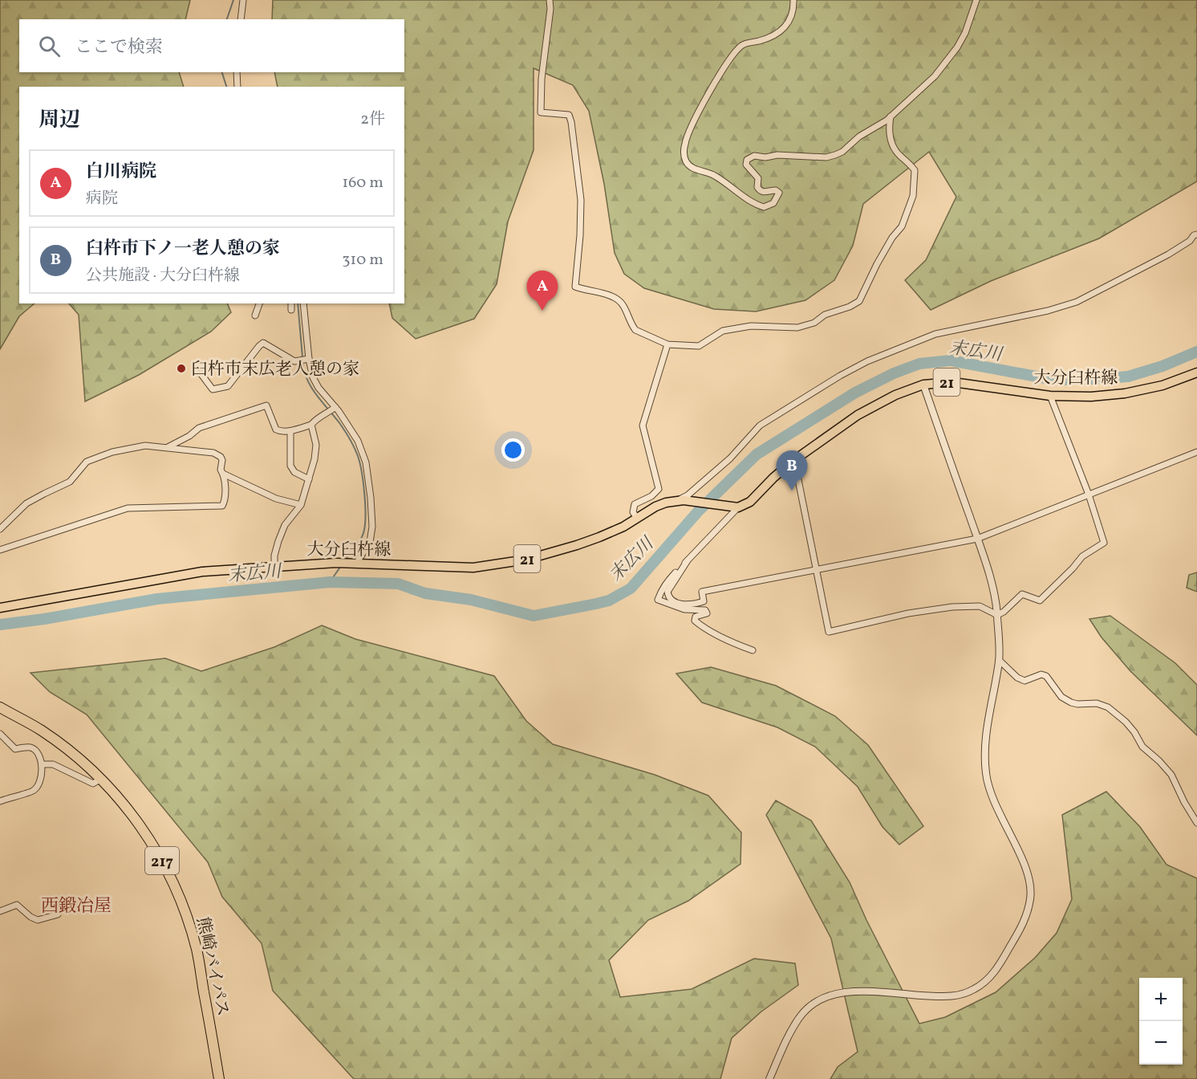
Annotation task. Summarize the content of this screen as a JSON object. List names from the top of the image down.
{
  "streets": {
    "highway": ["217", "熊崎バイパス"],
    "main road": ["大分臼杵線", "21"]
  },
  "districts": ["西鍛冶屋"],
  "water": ["末広川"],
  "places": ["臼杵市末広老人憩の家"],
  "page": {
    "search": "ここで検索",
    "heading": ["周辺", "2件"],
    "list": [
      {
        "mark": "A",
        "name": "白川病院",
        "note": "病院",
        "value": "160 m"
      },
      {
        "mark": "B",
        "name": "臼杵市下ノ一老人憩の家",
        "note": "公共施設 · 大分臼杵線",
        "value": "310 m"
      }
    ],
    "pins": ["A", "B"],
    "map_buttons": ["+", "−"]
  }
}
